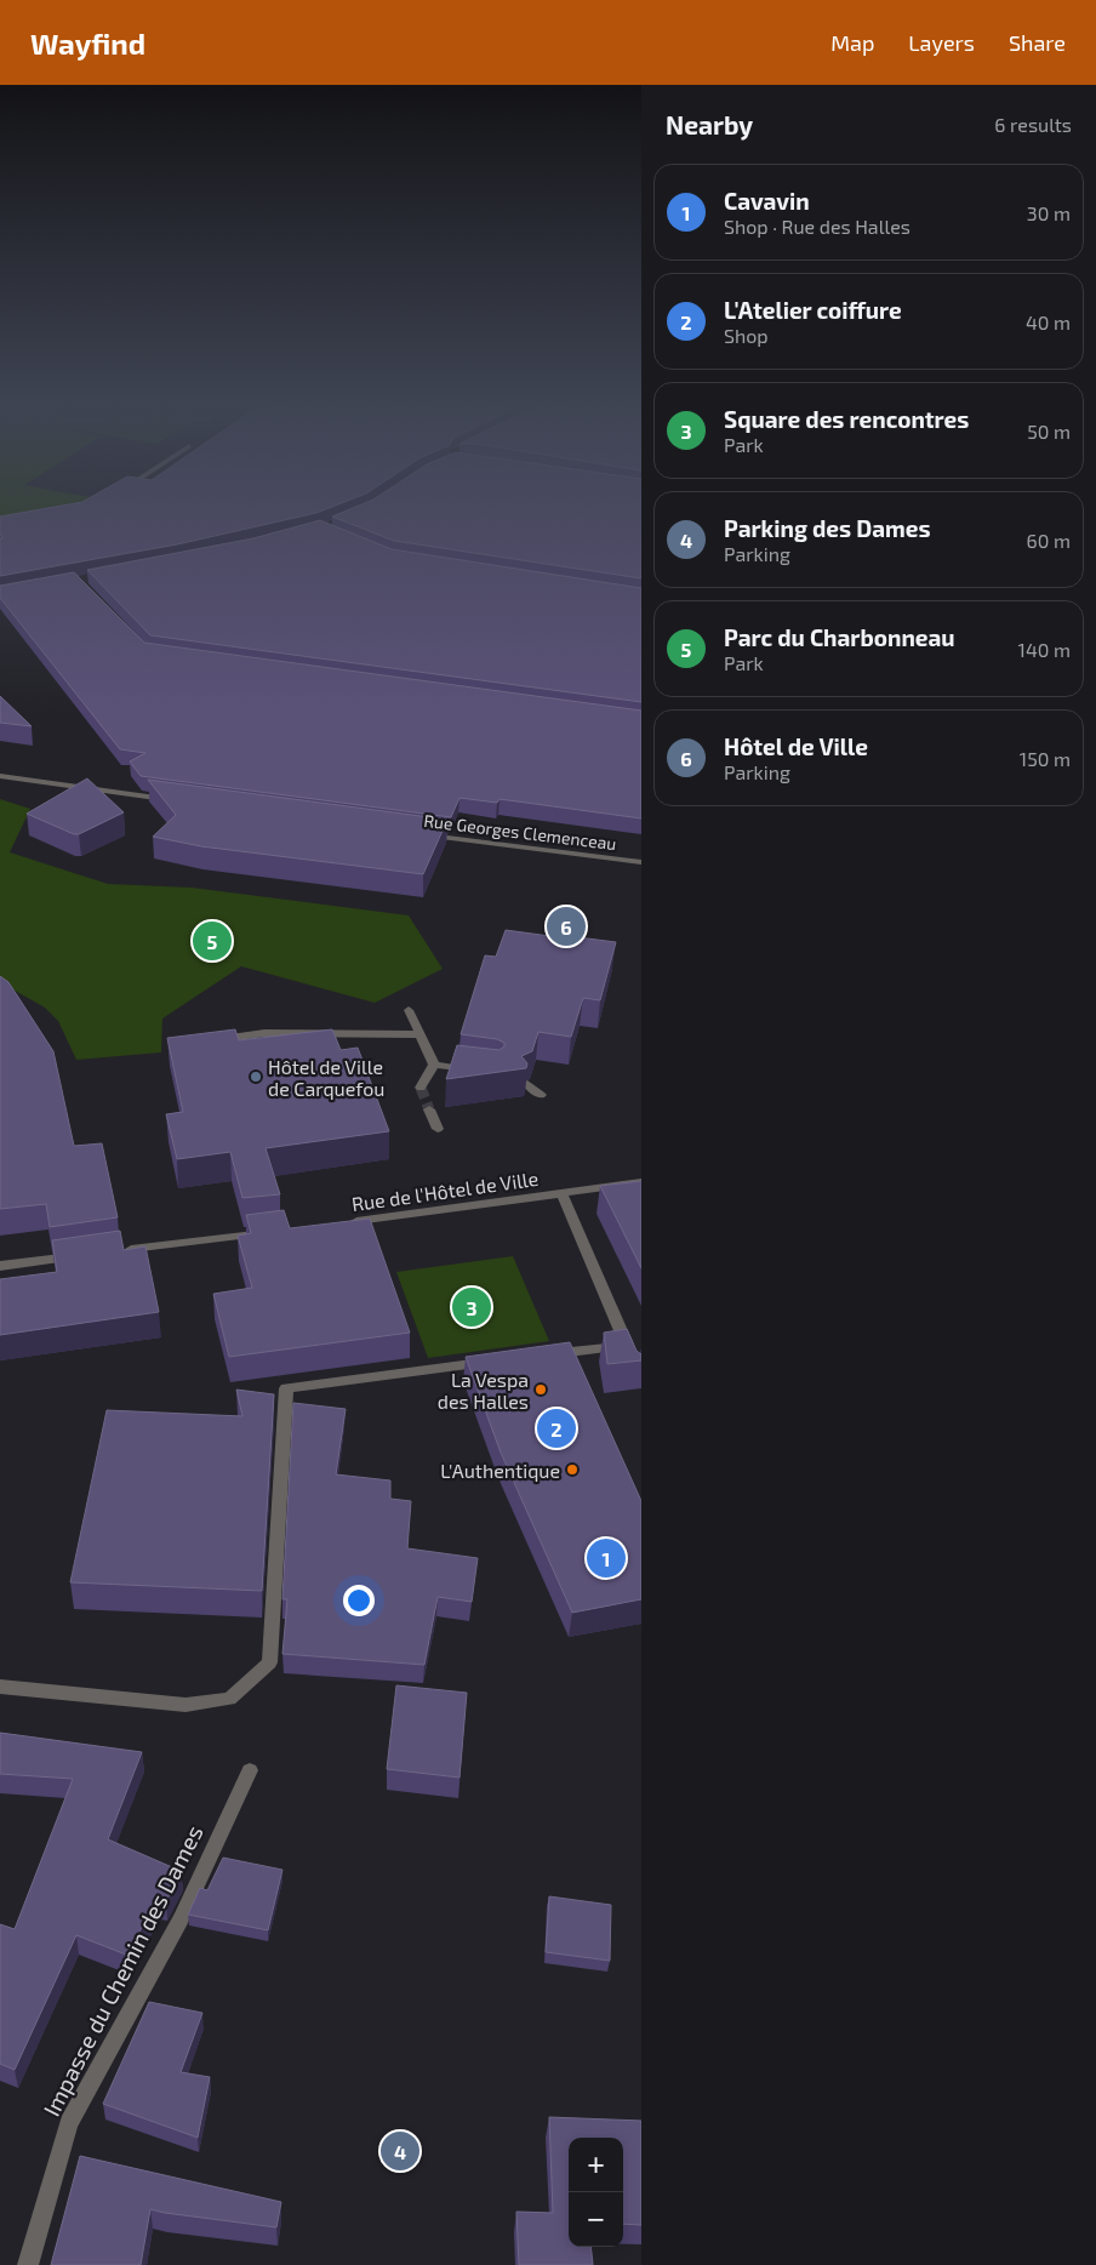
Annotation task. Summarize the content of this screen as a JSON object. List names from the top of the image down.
{
  "streets": {
    "street": ["Rue Georges Clemenceau", "Rue de l'Hôtel de Ville", "Impasse du Chemin des Dames"]
  },
  "places": ["Hôtel de Ville de Carquefou", "La Vespa des Halles", "L'Authentique"],
  "page": {
    "header": "Wayfind",
    "nav": ["Map", "Layers", "Share"],
    "heading": ["Nearby", "6 results"],
    "list": [
      {
        "mark": "1",
        "name": "Cavavin",
        "note": "Shop · Rue des Halles",
        "value": "30 m"
      },
      {
        "mark": "2",
        "name": "L'Atelier coiffure",
        "note": "Shop",
        "value": "40 m"
      },
      {
        "mark": "3",
        "name": "Square des rencontres",
        "note": "Park",
        "value": "50 m"
      },
      {
        "mark": "4",
        "name": "Parking des Dames",
        "note": "Parking",
        "value": "60 m"
      },
      {
        "mark": "5",
        "name": "Parc du Charbonneau",
        "note": "Park",
        "value": "140 m"
      },
      {
        "mark": "6",
        "name": "Hôtel de Ville",
        "note": "Parking",
        "value": "150 m"
      }
    ],
    "pins": [
      "6",
      "5",
      "3",
      "2",
      "1",
      "4"
    ],
    "map_buttons": ["+", "−"]
  }
}
